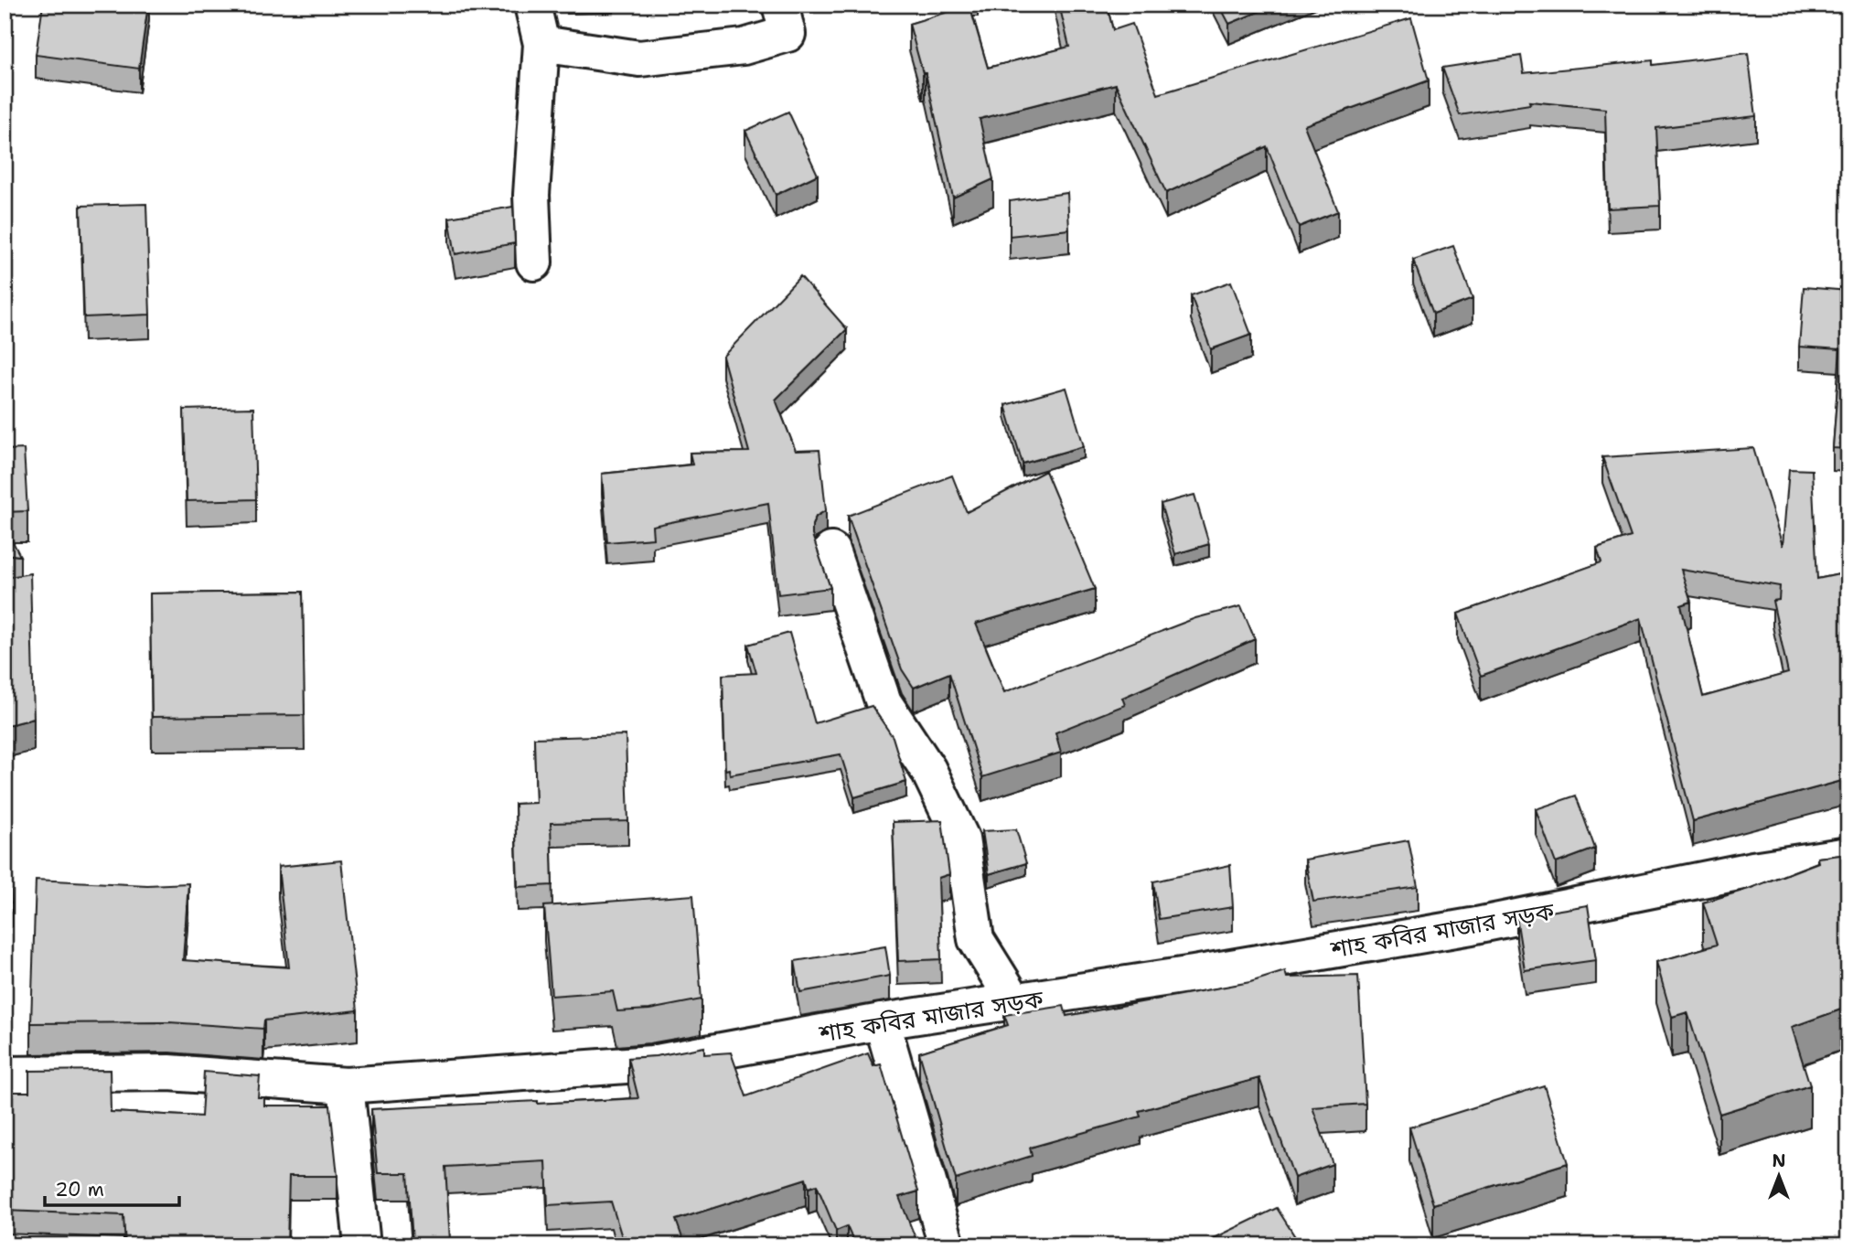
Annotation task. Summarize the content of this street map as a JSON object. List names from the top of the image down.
{
  "streets": {
    "street": ["শাহ কবির মাজার সড়ক"]
  },
  "scale_bar": "20 m",
  "north": "top"
}
